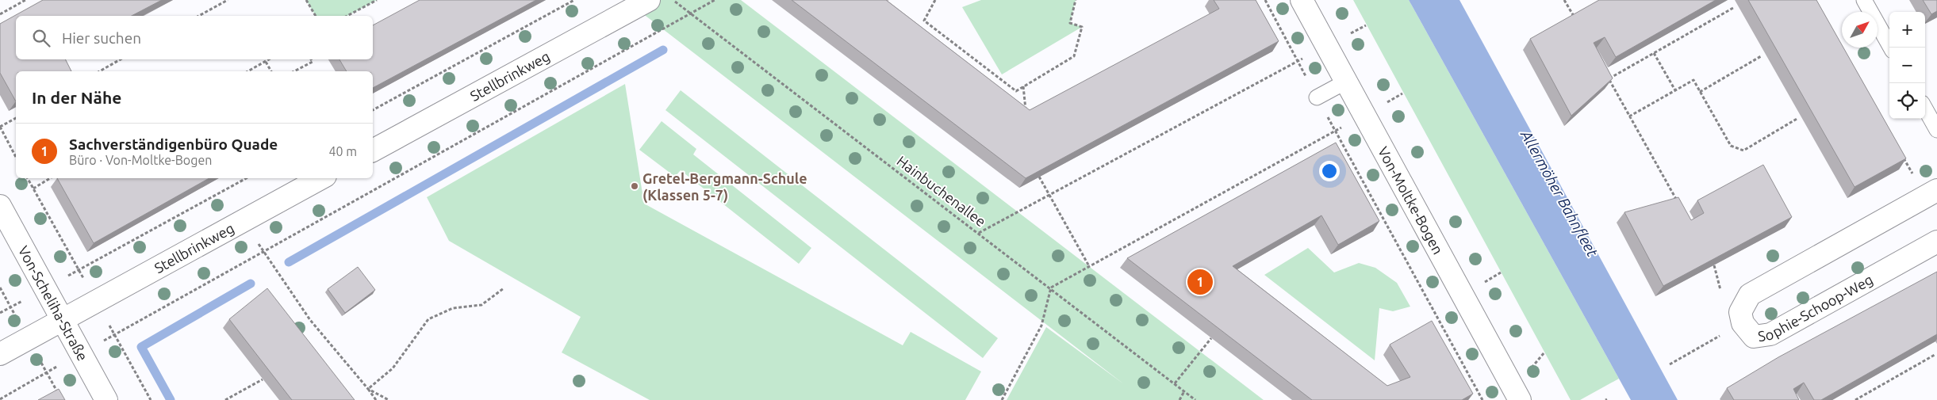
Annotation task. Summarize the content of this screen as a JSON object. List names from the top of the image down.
{
  "streets": {
    "street": [
      "Stellbrinkweg",
      "Von-Moltke-Bogen",
      "Von-Scheliha-Straße",
      "Sophie-Schoop-Weg"
    ],
    "path": ["Hainbuchenallee"]
  },
  "crossings": [
    ["Stellbrinkweg", "Von-Scheliha-Straße"]
  ],
  "water": ["Allermöher Bahnfleet"],
  "places": ["Gretel-Bergmann-Schule (Klassen 5-7)"],
  "north": "top right",
  "page": {
    "map_buttons": ["+", "−"],
    "search": "Hier suchen",
    "heading": "In der Nähe",
    "list": [
      {
        "mark": "1",
        "name": "Sachverständigenbüro Quade",
        "note": "Büro · Von-Moltke-Bogen",
        "value": "40 m"
      }
    ],
    "pins": "1"
  }
}
